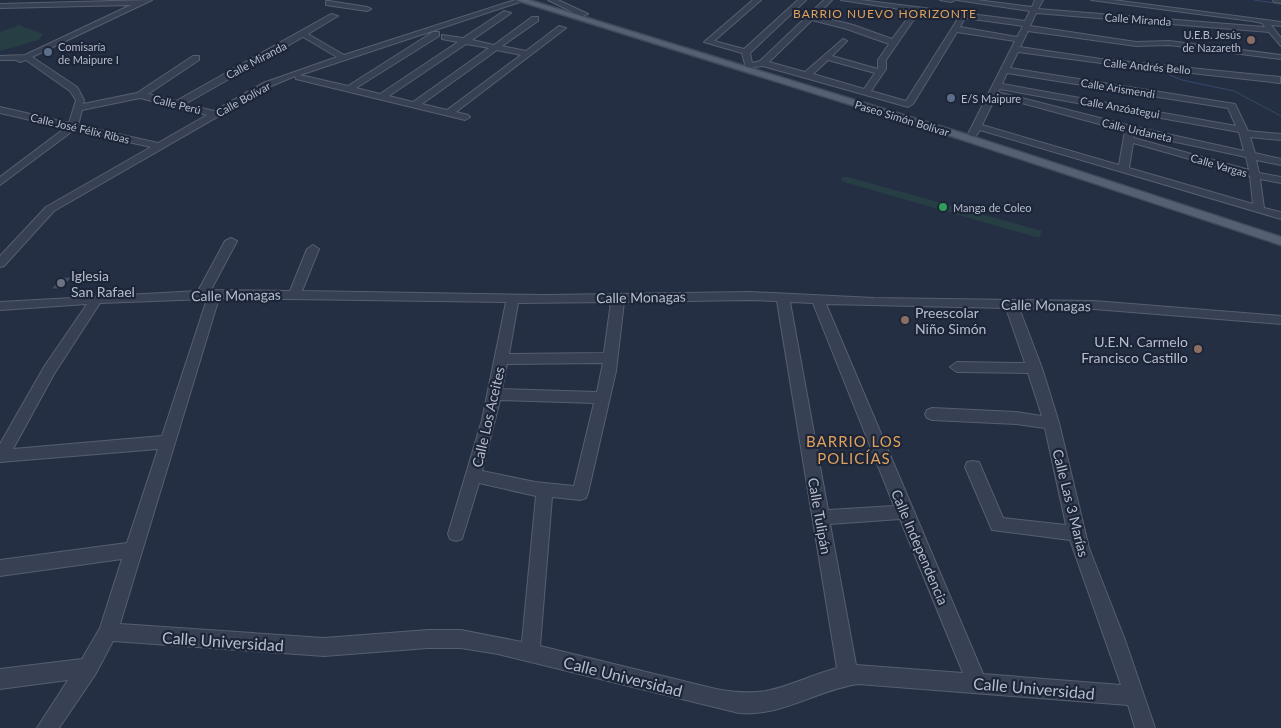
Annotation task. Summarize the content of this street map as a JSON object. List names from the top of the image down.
{
  "streets": {
    "main road": ["Paseo Simón Bolívar"],
    "street": [
      "Calle Miranda",
      "Calle Andrés Bello",
      "Calle Arismendi",
      "Calle Bolívar",
      "Calle Perú",
      "Calle Anzóategui",
      "Calle José Félix Ribas",
      "Calle Urdaneta",
      "Calle Vargas",
      "Calle Monagas",
      "Calle Los Aceites",
      "Calle Las 3 Marías",
      "Calle Tulipán",
      "Calle Independencia",
      "Calle Universidad"
    ]
  },
  "crossings": [
    ["Calle Miranda", "Calle Perú"],
    ["Calle Arismendi", "Calle Anzóategui"],
    ["Calle Bolívar", "Calle Perú"],
    ["Calle Bolívar", "Paseo Simón Bolívar"],
    ["Calle Bolívar", "Calle José Félix Ribas"],
    ["Calle Anzóategui", "Calle Urdaneta"],
    ["Calle Urdaneta", "Calle Vargas"],
    ["Calle Monagas", "Calle Los Aceites"],
    ["Calle Monagas", "Calle Las 3 Marías"],
    ["Calle Monagas", "Calle Tulipán"],
    ["Calle Monagas", "Calle Independencia"],
    ["Calle Las 3 Marías", "Calle Universidad"],
    ["Calle Tulipán", "Calle Universidad"],
    ["Calle Independencia", "Calle Universidad"]
  ],
  "districts": ["BARRIO NUEVO HORIZONTE", "BARRIO LOS POLICÍAS"],
  "places": [
    "U.E.B. Jesús de Nazareth",
    "Comisaría de Maipure I",
    "E/S Maipure",
    "Manga de Coleo",
    "Iglesia San Rafael",
    "Preescolar Niño Simón",
    "U.E.N. Carmelo Francisco Castillo"
  ]
}
